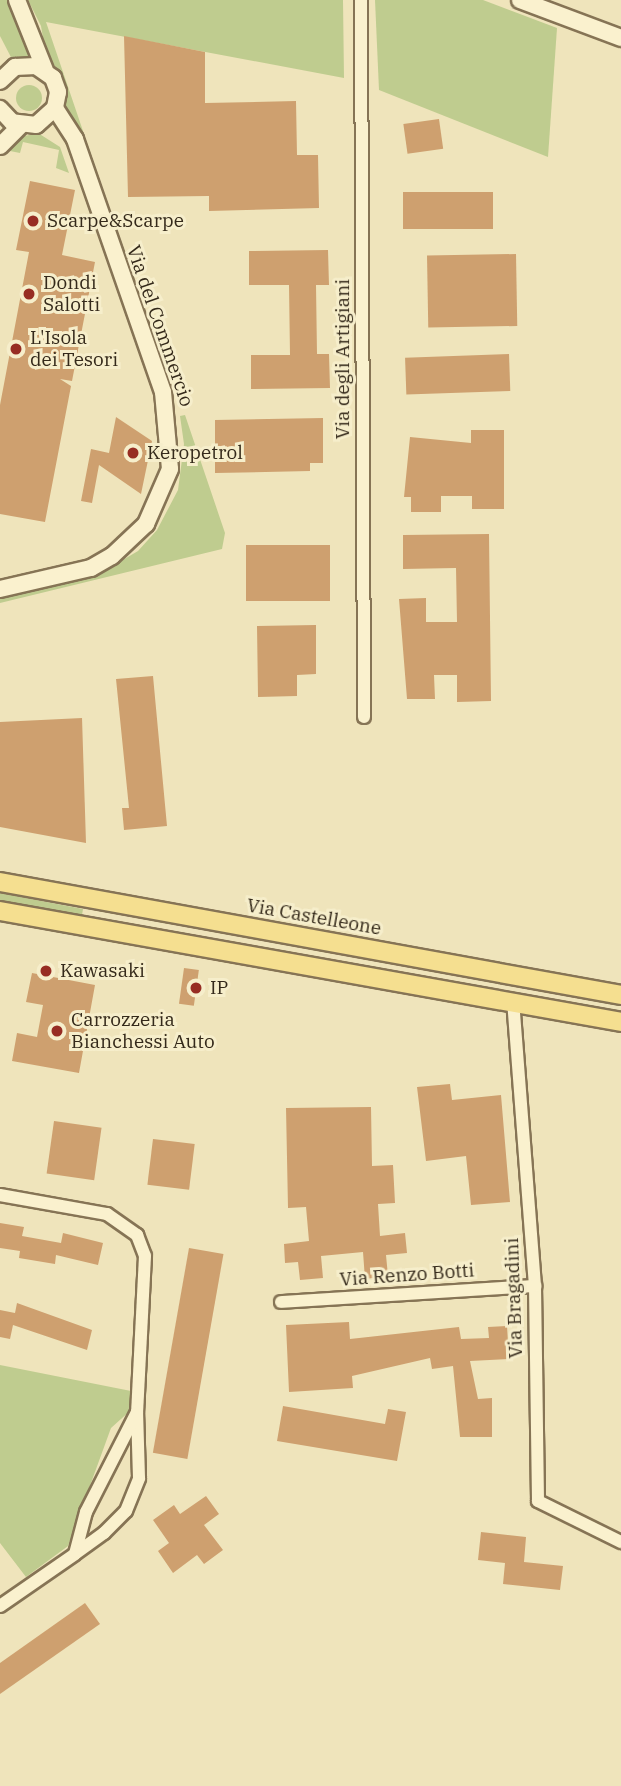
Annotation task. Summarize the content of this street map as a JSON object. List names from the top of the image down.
{
  "streets": {
    "main road": ["Via Castelleone"],
    "street": [
      "Via del Commercio",
      "Via degli Artigiani",
      "Via Renzo Botti",
      "Via Bragadini"
    ]
  },
  "crossings": [
    ["Via Renzo Botti", "Via Bragadini"]
  ],
  "places": [
    "Scarpe&Scarpe",
    "Dondi Salotti",
    "L'Isola dei Tesori",
    "Keropetrol",
    "Kawasaki",
    "IP",
    "Carrozzeria Bianchessi Auto"
  ]
}
